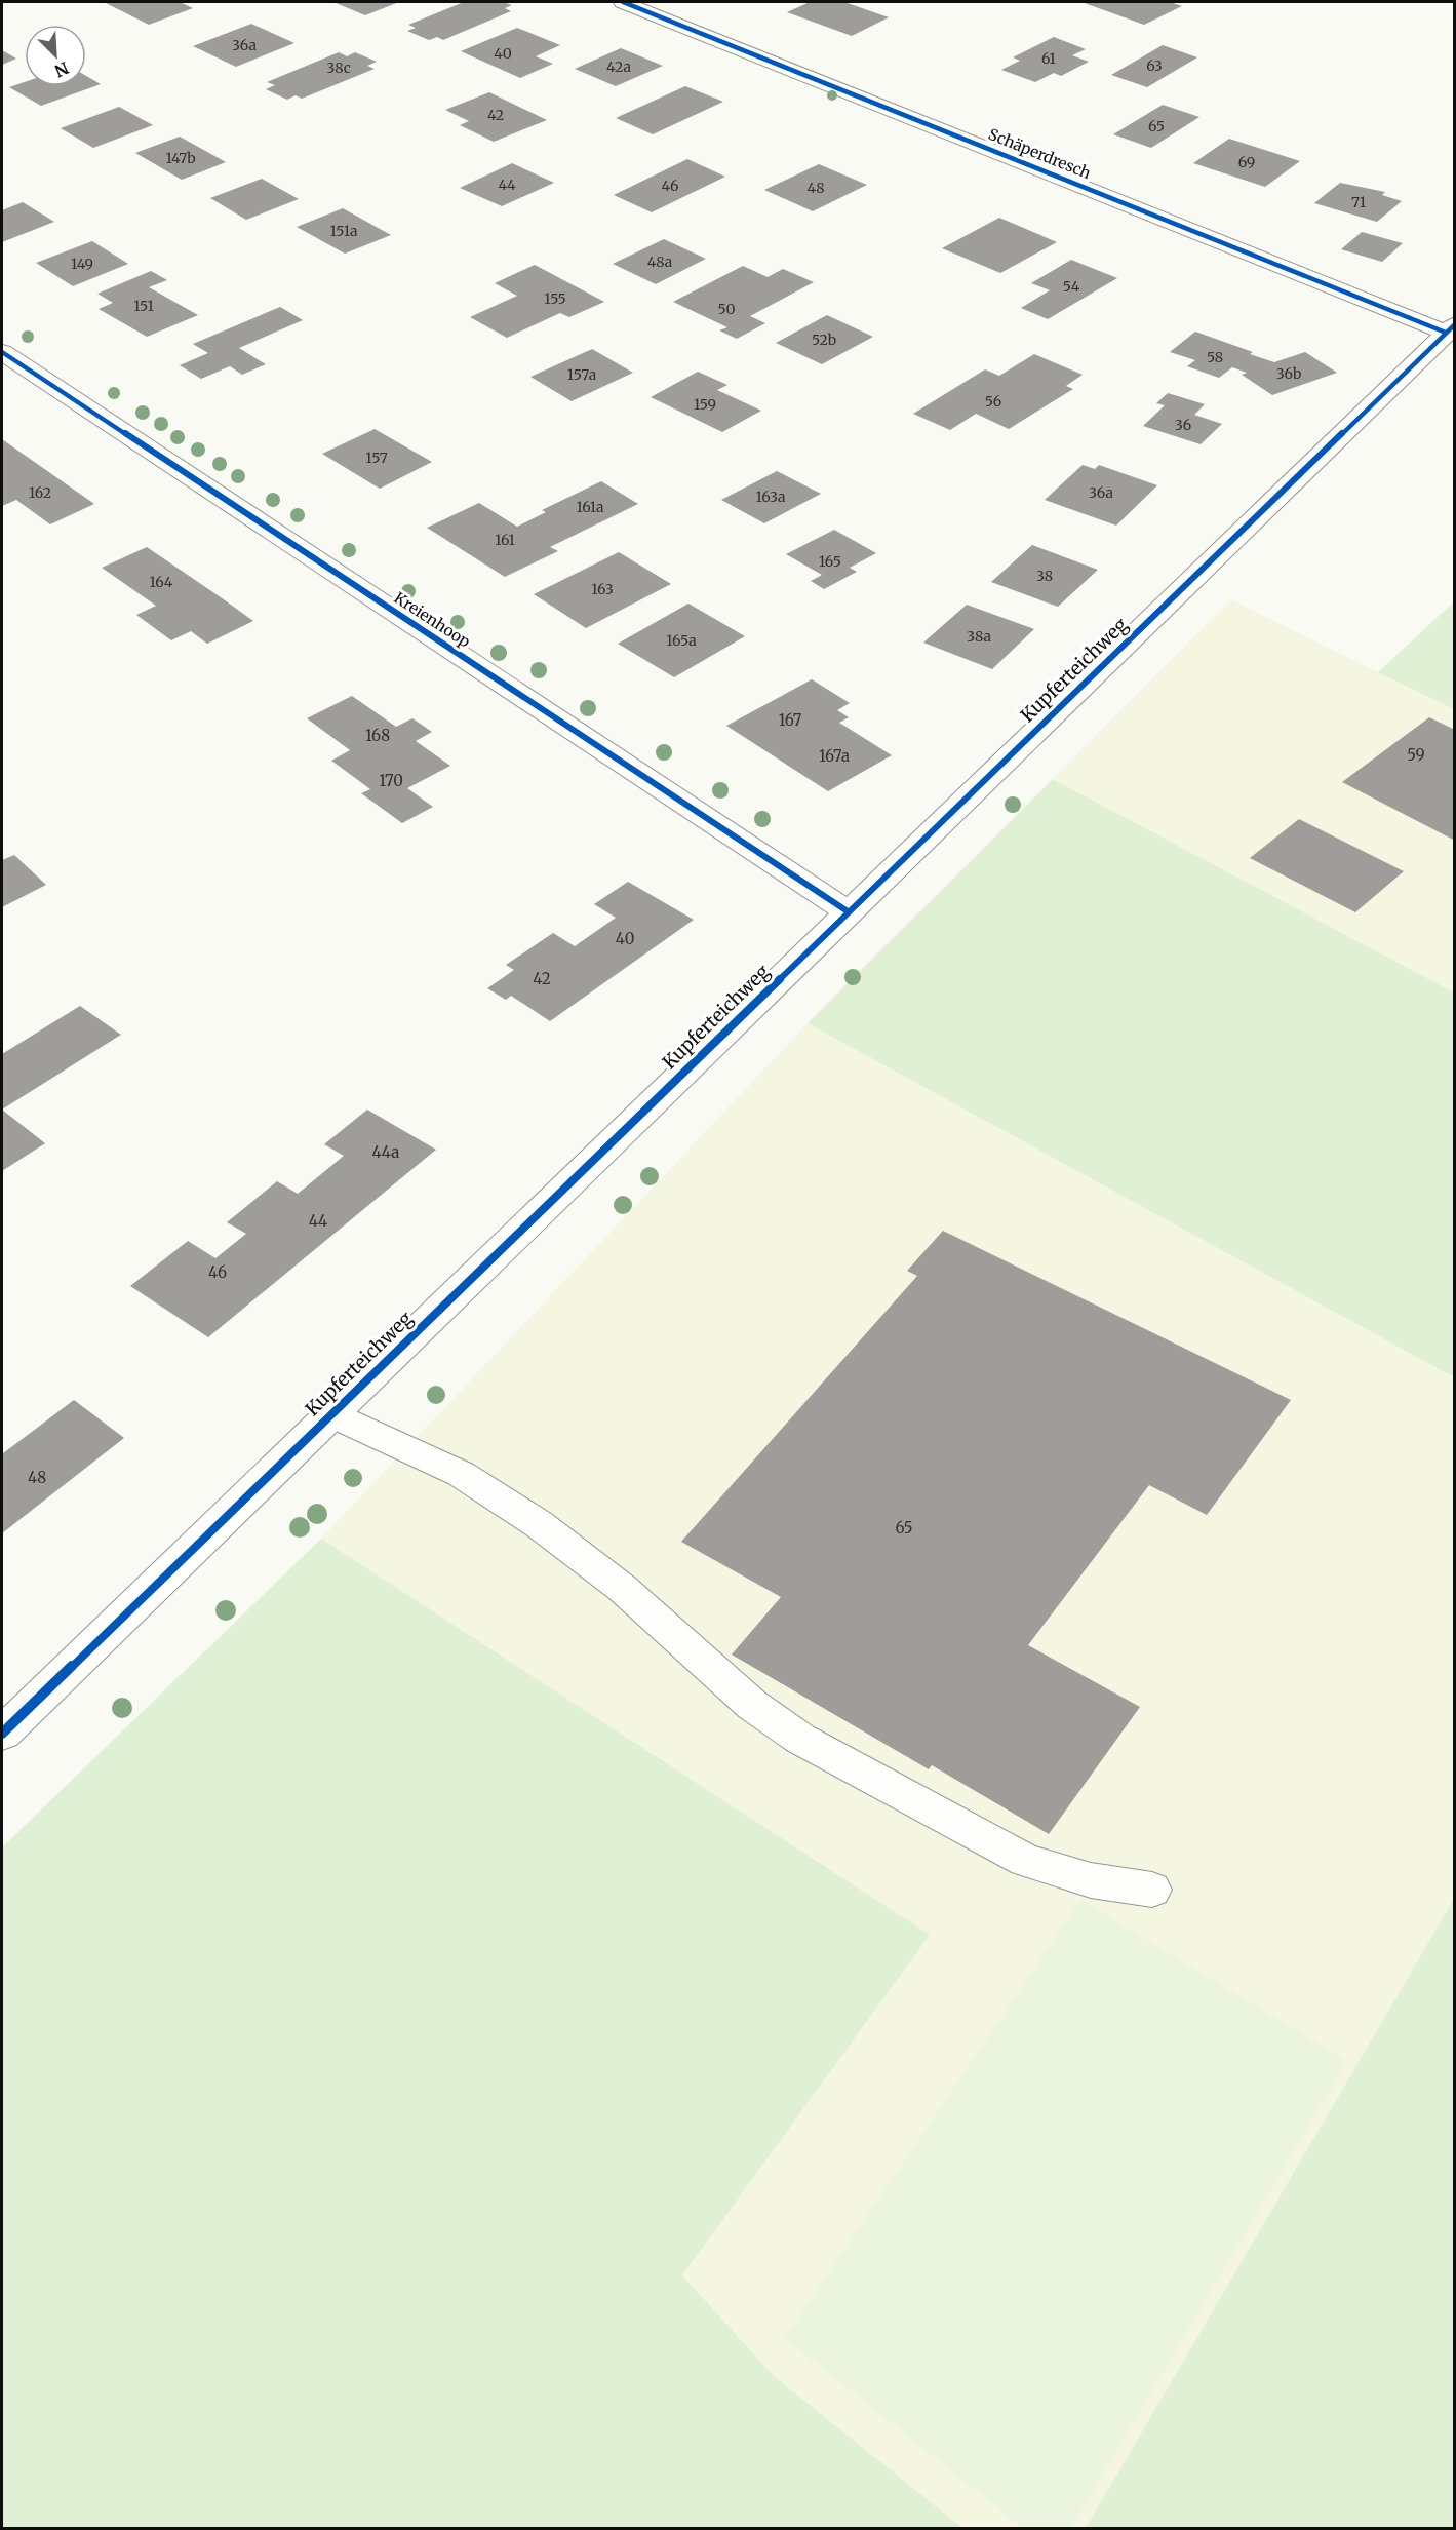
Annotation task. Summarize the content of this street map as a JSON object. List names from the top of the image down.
{
  "streets": {
    "street": ["Schäperdresch", "Kreienhoop", "Kupferteichweg"]
  },
  "crossings": [
    ["Schäperdresch", "Kupferteichweg"],
    ["Kreienhoop", "Kupferteichweg"]
  ],
  "house_numbers": [
    "36a",
    "40",
    "61",
    "63",
    "42a",
    "38c",
    "42",
    "65",
    "147b",
    "69",
    "44",
    "46",
    "48",
    "71",
    "151a",
    "48a",
    "149",
    "54",
    "155",
    "151",
    "50",
    "52b",
    "58",
    "36b",
    "157a",
    "56",
    "159",
    "36",
    "157",
    "162",
    "36a",
    "163a",
    "161a",
    "161",
    "165",
    "38",
    "164",
    "163",
    "38a",
    "165a",
    "167",
    "168",
    "59",
    "167a",
    "170",
    "40",
    "42",
    "44a",
    "44",
    "46",
    "48",
    "65"
  ],
  "north": "bottom right"
}
